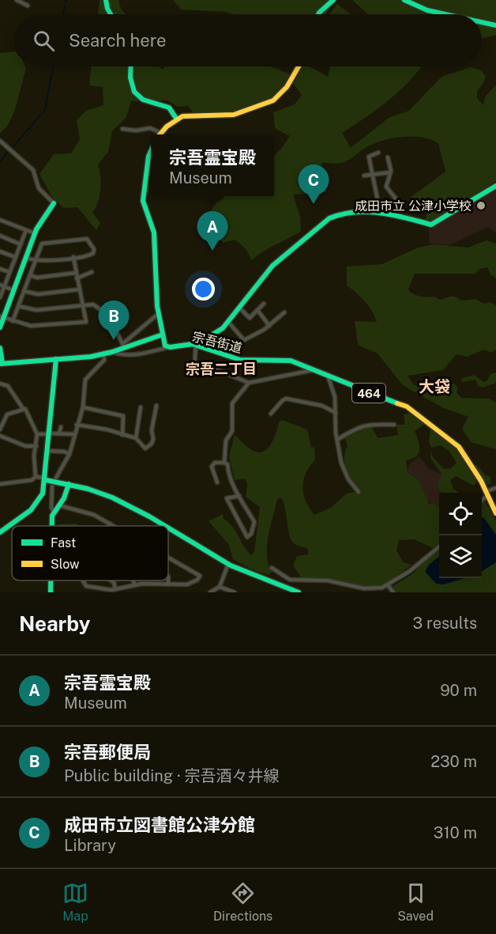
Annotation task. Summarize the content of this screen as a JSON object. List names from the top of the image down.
{
  "streets": {
    "main road": ["宗吾街道", "464"]
  },
  "districts": ["宗吾二丁目", "大袋"],
  "places": ["成田市立 公津小学校"],
  "legend": ["Fast", "Slow"],
  "page": {
    "search": "Search here",
    "popup": ["宗吾霊宝殿", "Museum"],
    "pins": ["C", "A", "B"],
    "heading": ["Nearby", "3 results"],
    "list": [
      {
        "mark": "A",
        "name": "宗吾霊宝殿",
        "note": "Museum",
        "value": "90 m"
      },
      {
        "mark": "B",
        "name": "宗吾郵便局",
        "note": "Public building · 宗吾酒々井線",
        "value": "230 m"
      },
      {
        "mark": "C",
        "name": "成田市立図書館公津分館",
        "note": "Library",
        "value": "310 m"
      }
    ],
    "nav": ["Map", "Directions", "Saved"]
  }
}
